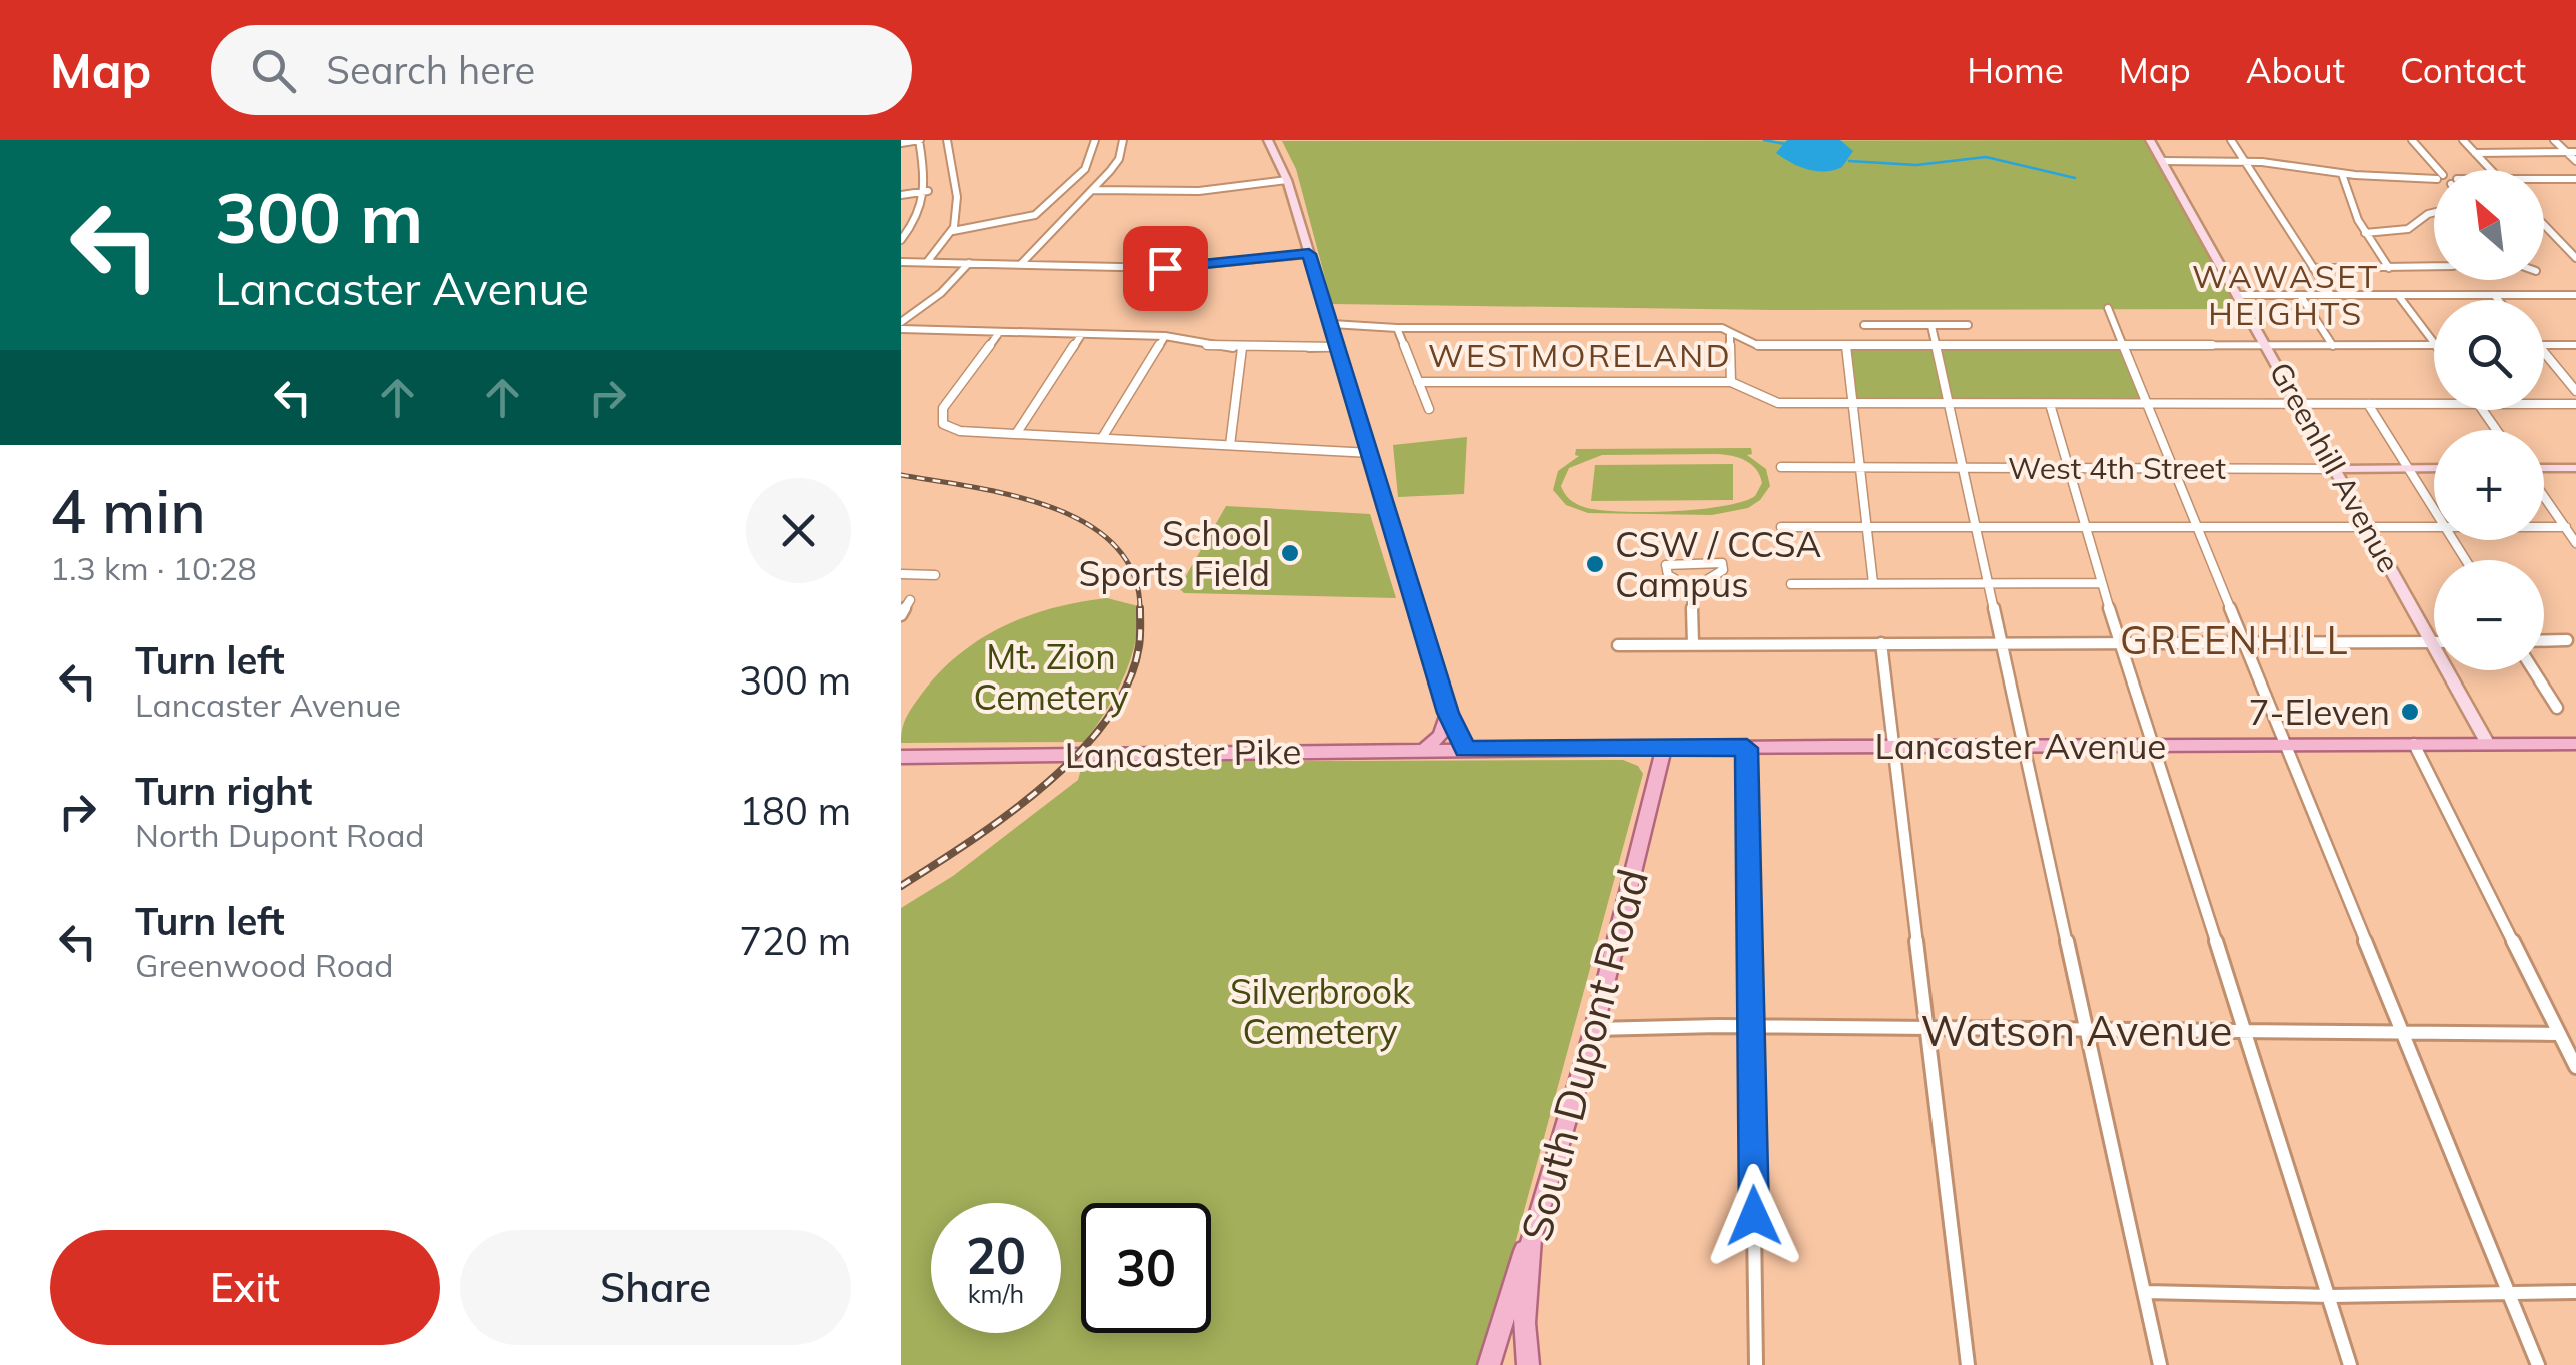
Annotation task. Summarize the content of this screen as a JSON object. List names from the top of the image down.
{
  "streets": {
    "main road": ["Lancaster Avenue", "Lancaster Pike", "South Dupont Road"],
    "street": ["Greenhill Avenue", "West 4th Street", "Watson Avenue"]
  },
  "crossings": [
    ["Greenhill Avenue", "West 4th Street"],
    ["Greenhill Avenue", "Lancaster Avenue"],
    ["Lancaster Avenue", "Lancaster Pike"],
    ["Lancaster Avenue", "South Dupont Road"],
    ["Watson Avenue", "South Dupont Road"]
  ],
  "districts": ["WAWASET HEIGHTS", "WESTMORELAND", "GREENHILL"],
  "parks": ["Mt. Zion Cemetery", "Silverbrook Cemetery"],
  "places": ["School Sports Field", "CSW / CCSA Campus", "7-Eleven"],
  "north": "top left",
  "page": {
    "header": "Map",
    "search": "Search here",
    "nav": [
      "Home",
      "Map",
      "About",
      "Contact"
    ],
    "turn": ["300 m", "Lancaster Avenue"],
    "map_buttons": ["+", "−"],
    "heading": ["4 min", "1.3 km · 10:28"],
    "list": [
      {
        "name": "Turn left",
        "note": "Lancaster Avenue",
        "value": "300 m"
      },
      {
        "name": "Turn right",
        "note": "North Dupont Road",
        "value": "180 m"
      },
      {
        "name": "Turn left",
        "note": "Greenwood Road",
        "value": "720 m"
      }
    ],
    "speed": "20 km/h",
    "limit": "30",
    "buttons": ["Exit", "Share"]
  }
}
